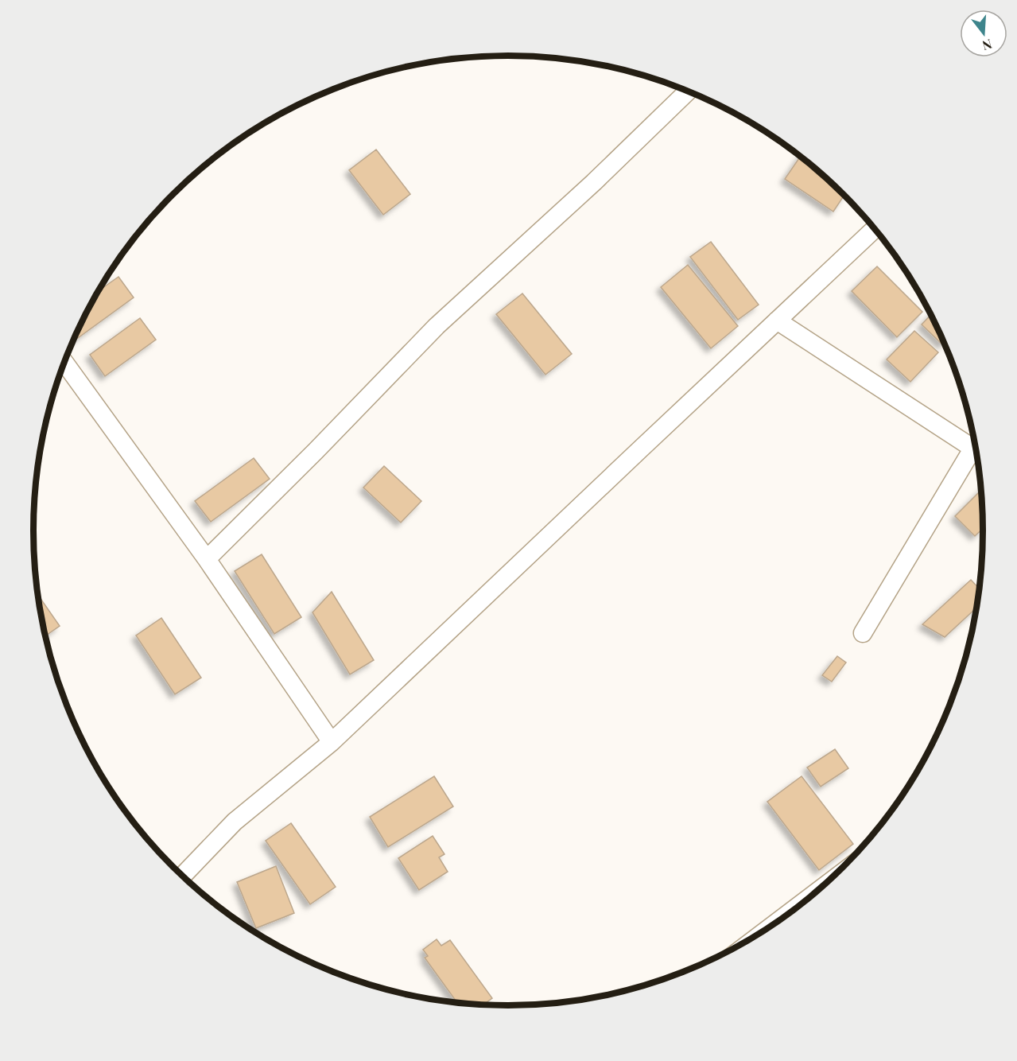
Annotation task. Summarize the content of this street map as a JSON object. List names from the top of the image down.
{
  "north": "bottom"
}
